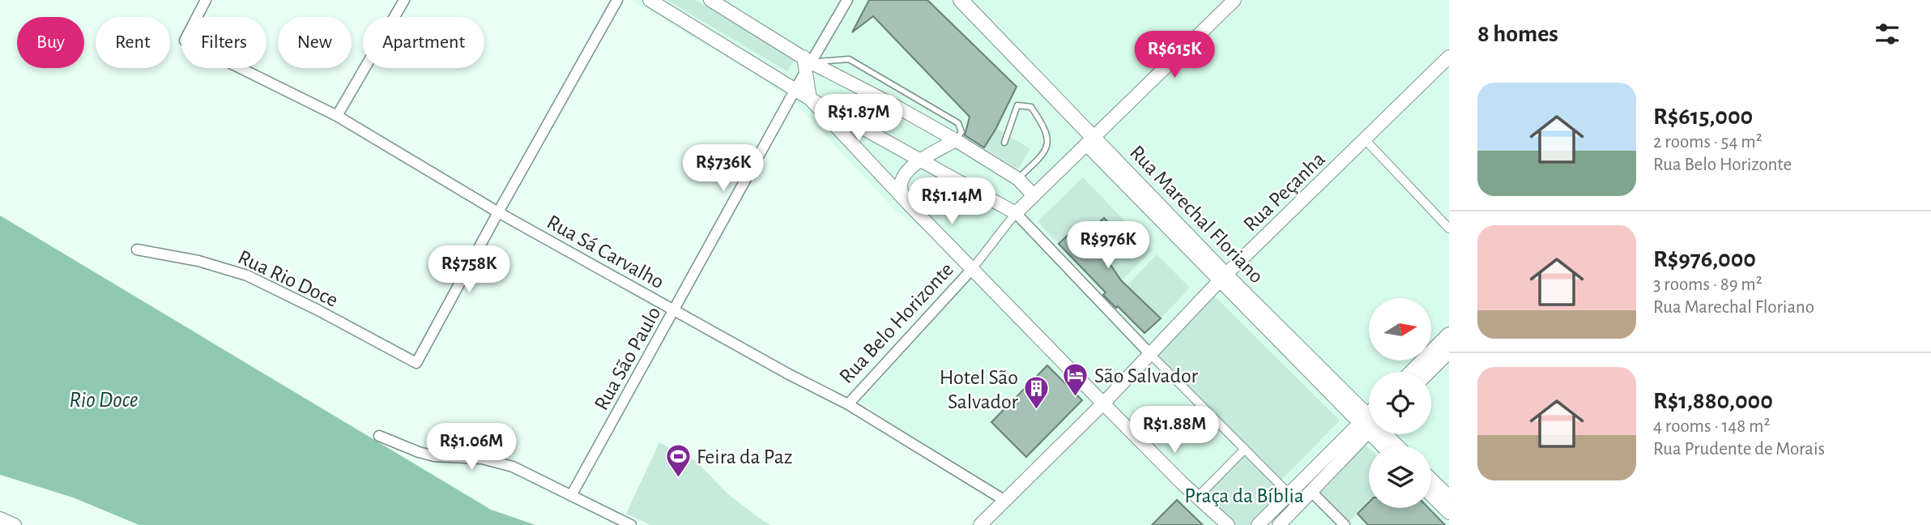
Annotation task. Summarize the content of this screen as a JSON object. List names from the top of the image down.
{
  "streets": {
    "main road": ["Rua Marechal Floriano"],
    "street": [
      "Rua Peçanha",
      "Rua Sá Carvalho",
      "Rua Rio Doce",
      "Rua Belo Horizonte",
      "Rua São Paulo"
    ]
  },
  "crossings": [
    ["Rua Peçanha", "Rua Marechal Floriano"],
    ["Rua Peçanha", "Rua Sá Carvalho"],
    ["Rua Marechal Floriano", "Rua Belo Horizonte"],
    ["Rua Sá Carvalho", "Rua Rio Doce"],
    ["Rua Sá Carvalho", "Rua Belo Horizonte"],
    ["Rua Sá Carvalho", "Rua São Paulo"]
  ],
  "water": ["Rio Doce"],
  "parks": ["Praça da Bíblia"],
  "places": {
    "hotel": ["São Salvador"],
    "building": ["Hotel São Salvador"],
    "sports": ["Feira da Paz"]
  },
  "north": "right",
  "page": {
    "heading": "8 homes",
    "chip": [
      "Buy",
      "Rent",
      "Filters",
      "New",
      "Apartment"
    ],
    "price": [
      "R$615K",
      "R$1.87M",
      "R$736K",
      "R$1.14M",
      "R$976K",
      "R$758K",
      "R$1.88M",
      "R$1.06M"
    ],
    "list": [
      {
        "name": "R$615,000",
        "note": "2 rooms · 54 m² · Rua Belo Horizonte"
      },
      {
        "name": "R$976,000",
        "note": "3 rooms · 89 m² · Rua Marechal Floriano"
      },
      {
        "name": "R$1,880,000",
        "note": "4 rooms · 148 m² · Rua Prudente de Morais"
      }
    ]
  }
}
